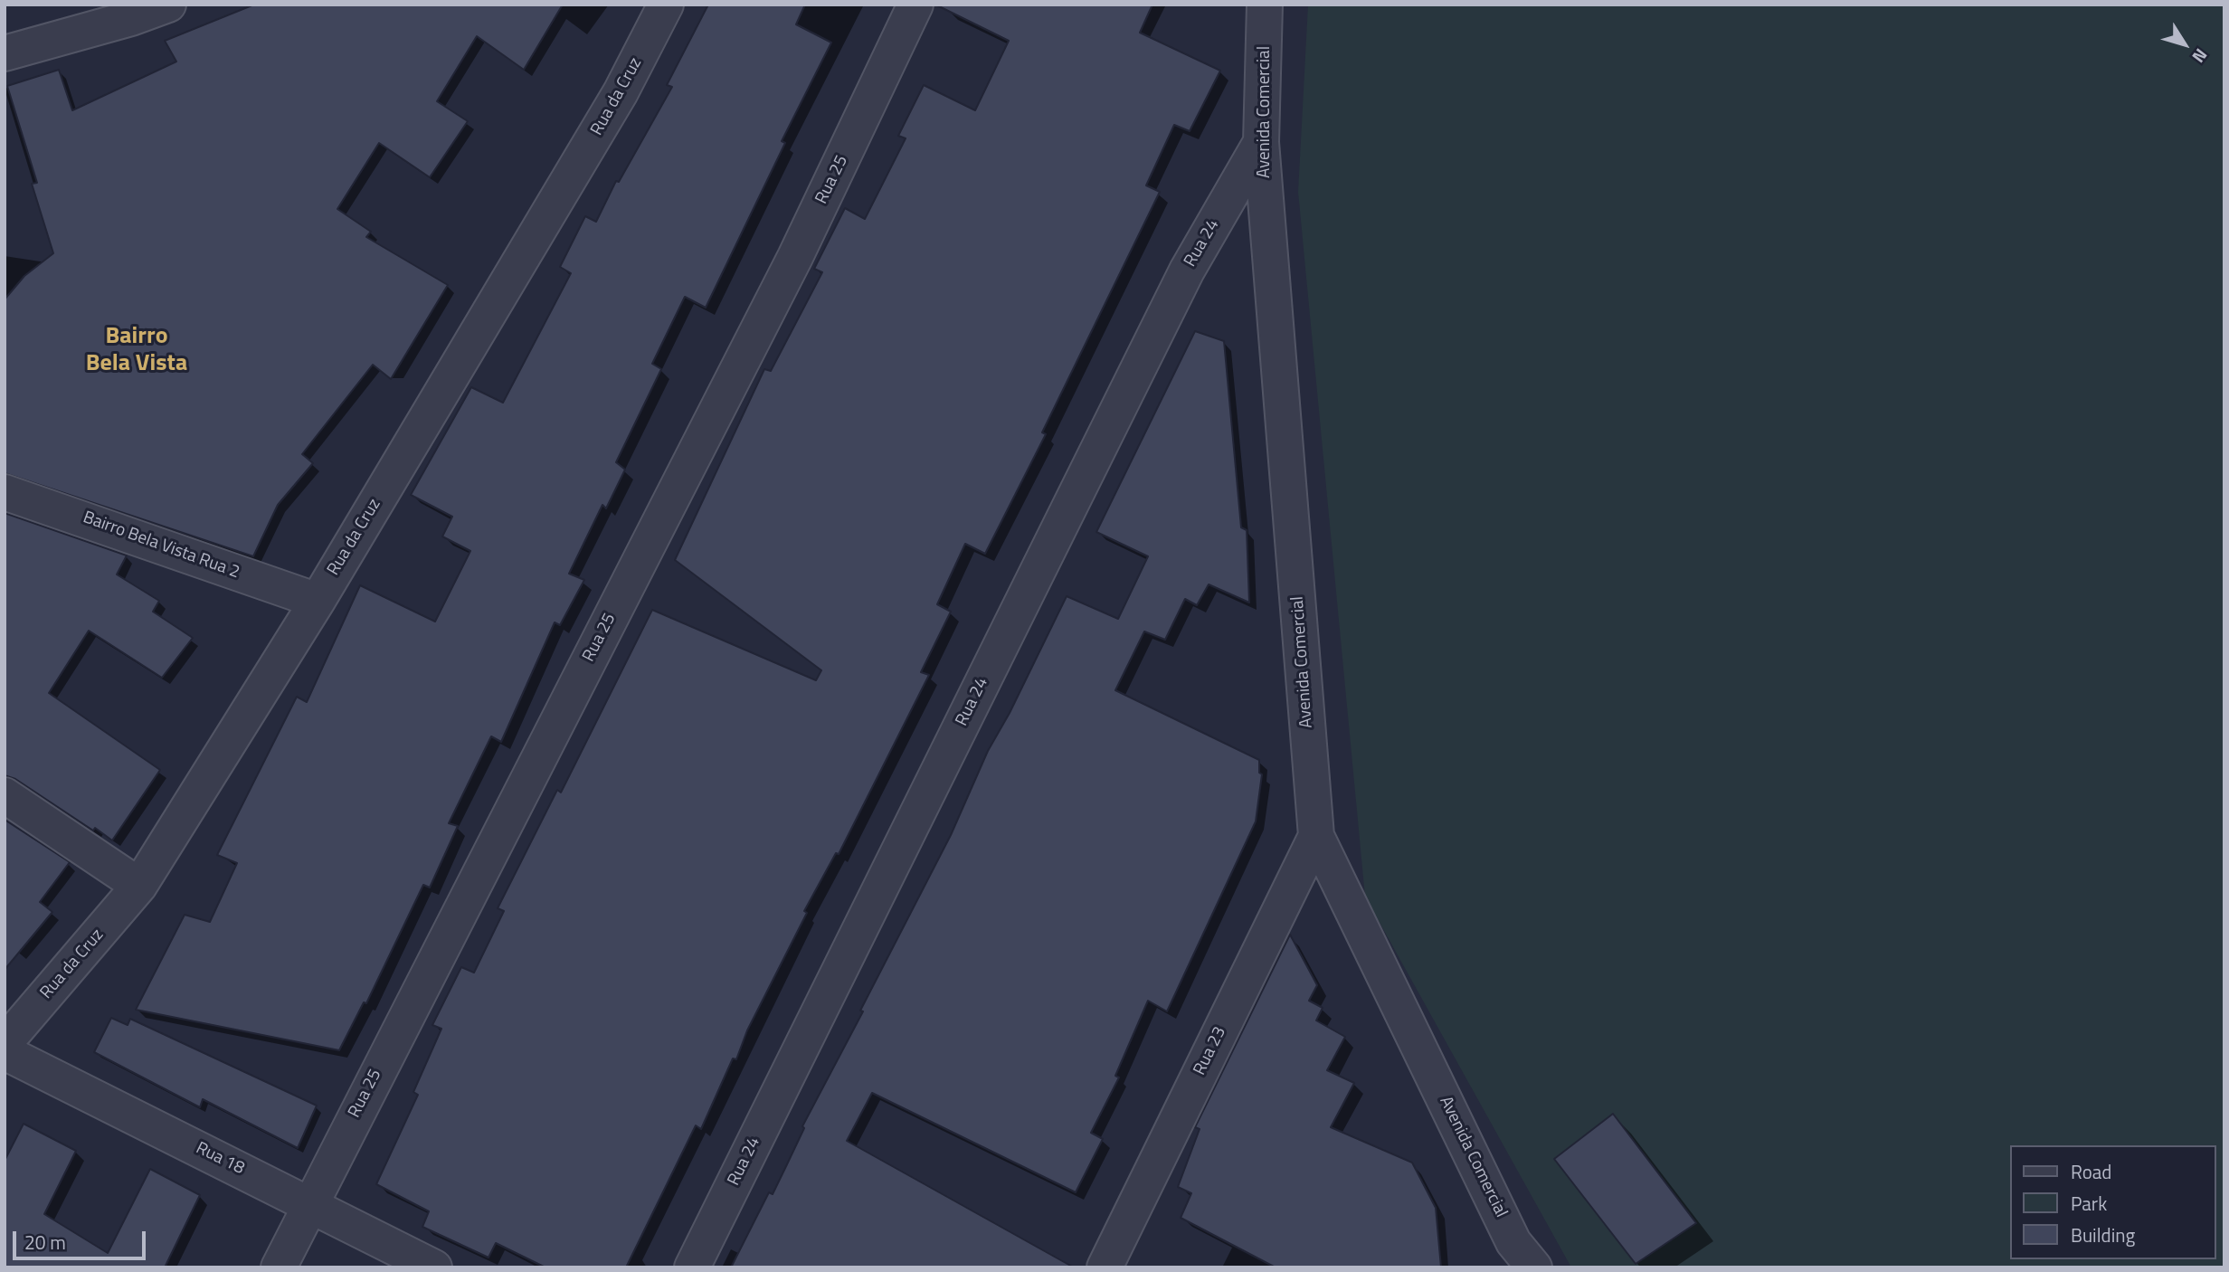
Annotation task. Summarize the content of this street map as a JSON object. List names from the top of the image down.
{
  "streets": {
    "street": [
      "Rua da Cruz",
      "Avenida Comercial",
      "Rua 25",
      "Rua 24",
      "Bairro Bela Vista Rua 2",
      "Rua 23",
      "Rua 18"
    ]
  },
  "crossings": [
    ["Rua da Cruz", "Bairro Bela Vista Rua 2"],
    ["Avenida Comercial", "Rua 24"],
    ["Avenida Comercial", "Rua 23"],
    ["Rua 25", "Rua 18"]
  ],
  "districts": ["Bairro Bela Vista"],
  "legend": ["Road", "Park", "Building"],
  "scale_bar": "20 m",
  "north": "bottom right"
}
